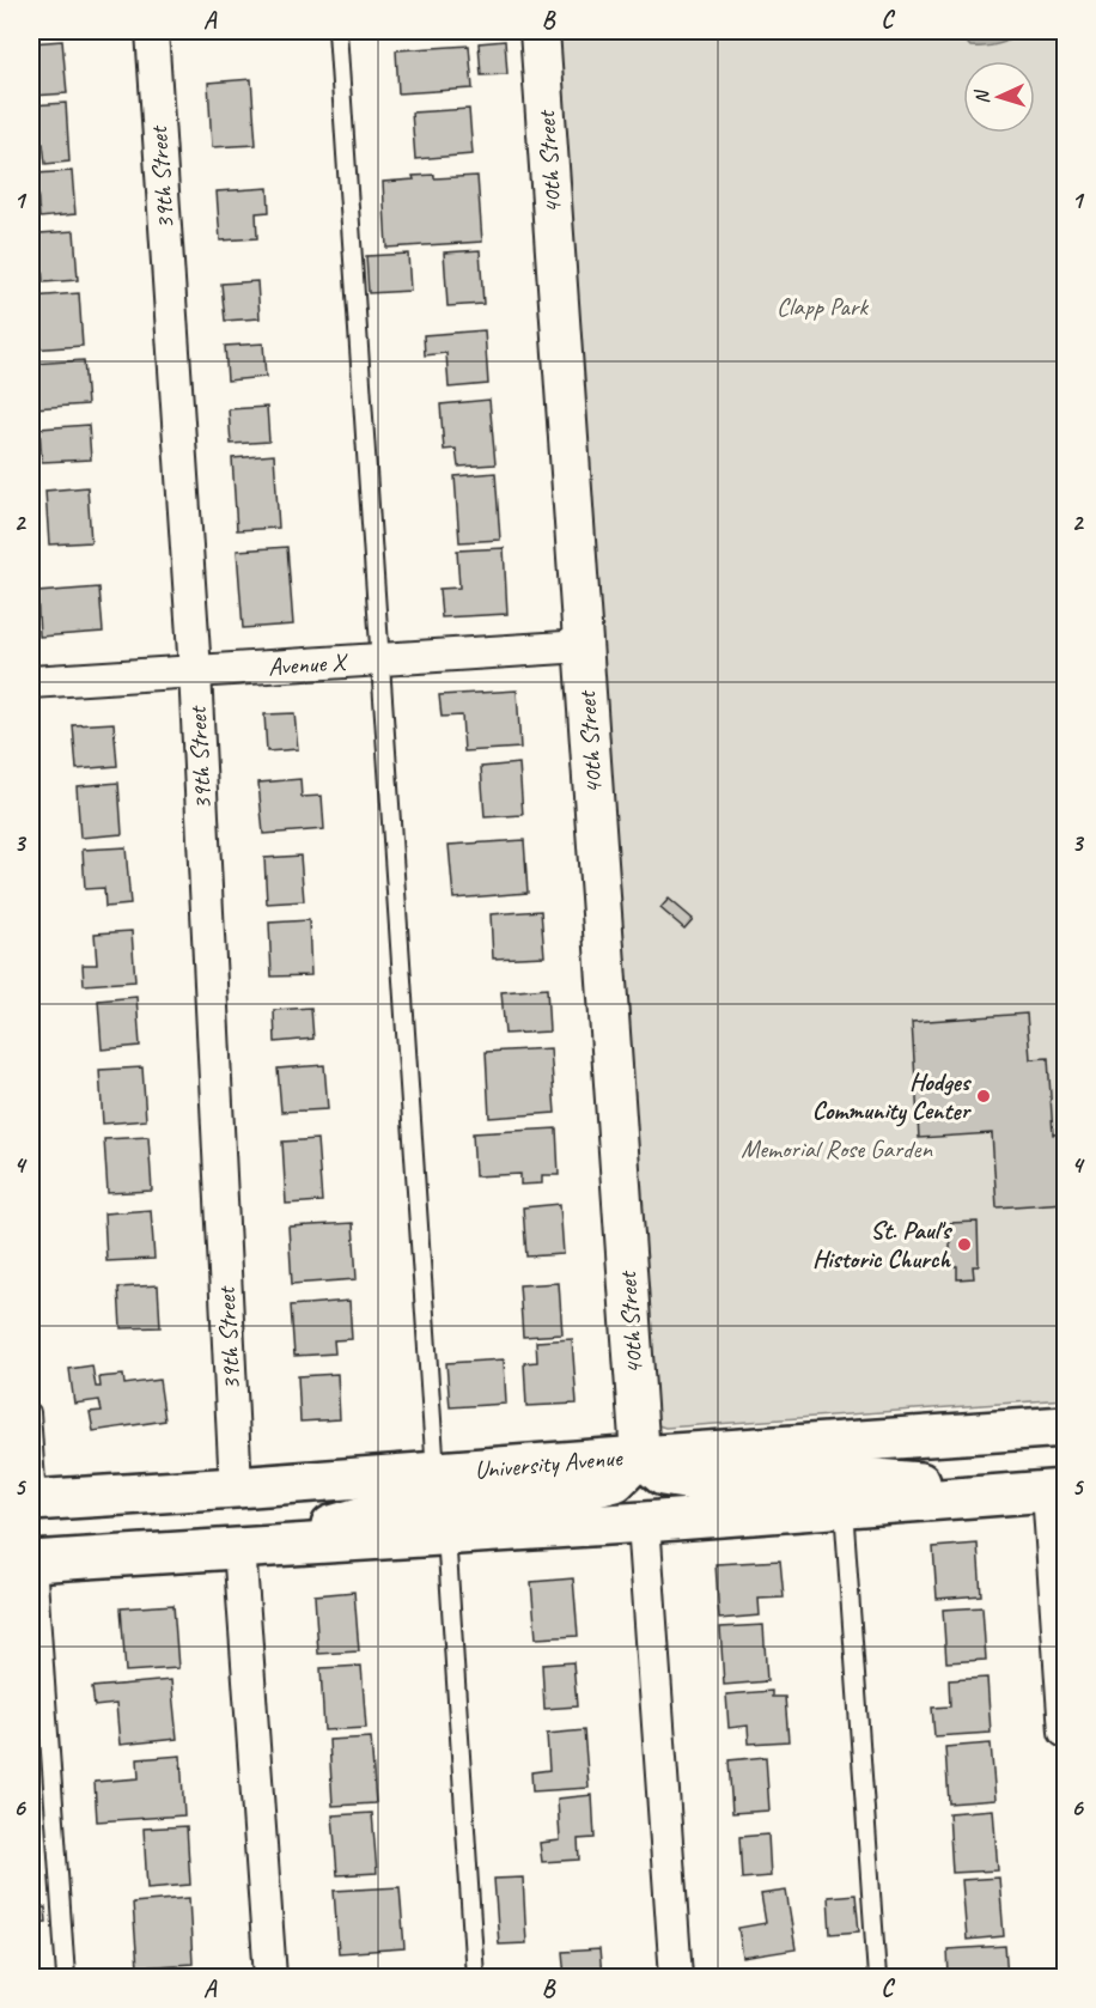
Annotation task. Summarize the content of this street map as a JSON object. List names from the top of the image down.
{
  "streets": {
    "main road": ["University Avenue"],
    "street": ["40th Street", "39th Street", "Avenue X"]
  },
  "crossings": [
    ["40th Street", "Avenue X"],
    ["40th Street", "University Avenue"],
    ["39th Street", "Avenue X"],
    ["39th Street", "University Avenue"]
  ],
  "parks": ["Clapp Park", "Memorial Rose Garden"],
  "places": ["Hodges Community Center", "St. Paul's Historic Church"],
  "north": "left",
  "grid": {
    "columns": ["A", "B", "C"],
    "rows": [
      "1",
      "2",
      "3",
      "4",
      "5",
      "6"
    ]
  }
}
